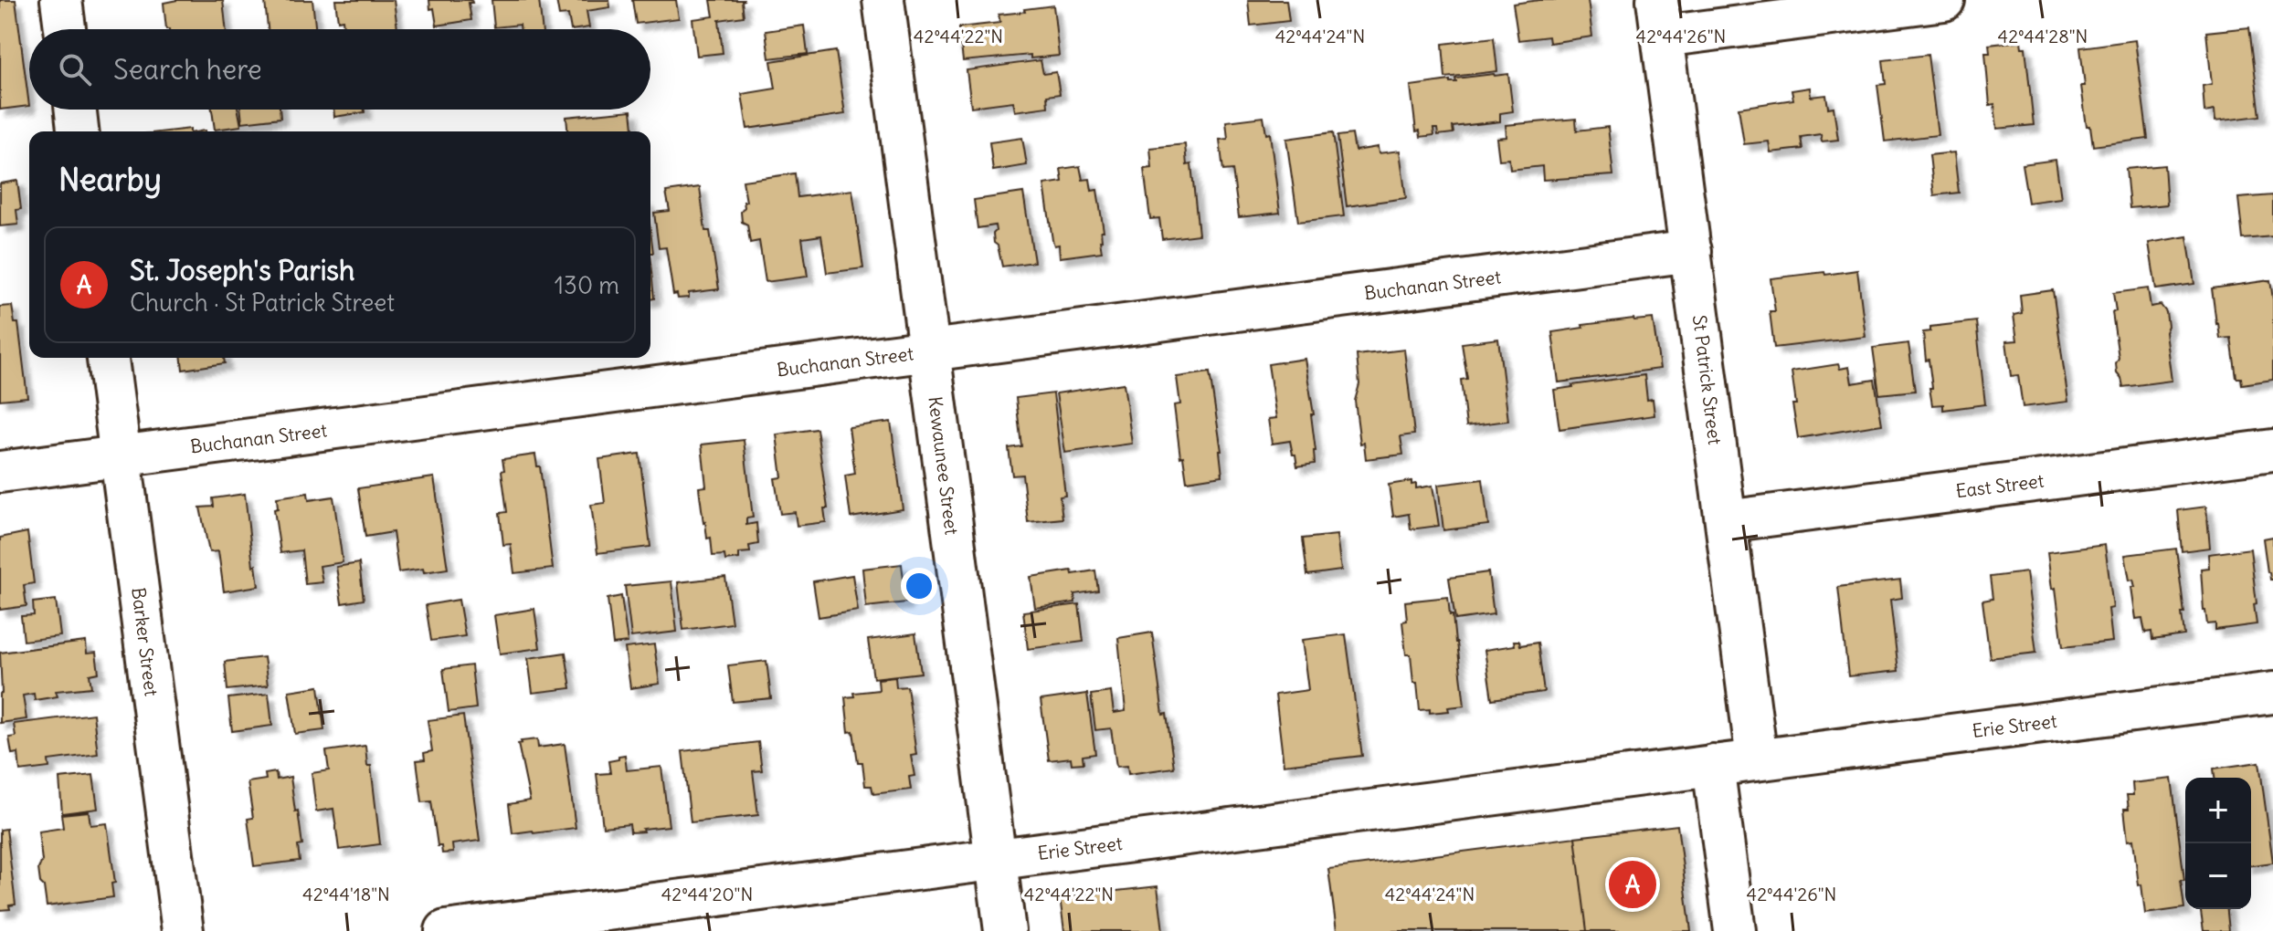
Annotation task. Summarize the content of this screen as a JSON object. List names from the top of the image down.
{
  "streets": {
    "street": [
      "Buchanan Street",
      "St Patrick Street",
      "Kewaunee Street",
      "East Street",
      "Barker Street",
      "Erie Street"
    ]
  },
  "crossings": [
    ["Buchanan Street", "St Patrick Street"],
    ["Buchanan Street", "Kewaunee Street"],
    ["Buchanan Street", "Barker Street"],
    ["St Patrick Street", "East Street"],
    ["St Patrick Street", "Erie Street"],
    ["Kewaunee Street", "Erie Street"]
  ],
  "page": {
    "search": "Search here",
    "heading": "Nearby",
    "list": [
      {
        "mark": "A",
        "name": "St. Joseph's Parish",
        "note": "Church · St Patrick Street",
        "value": "130 m"
      }
    ],
    "map_buttons": ["+", "−"],
    "pins": "A"
  },
  "coordinates": [
    "42°44'22\"N",
    "42°44'24\"N",
    "42°44'26\"N",
    "42°44'28\"N",
    "42°44'18\"N",
    "42°44'20\"N"
  ]
}
